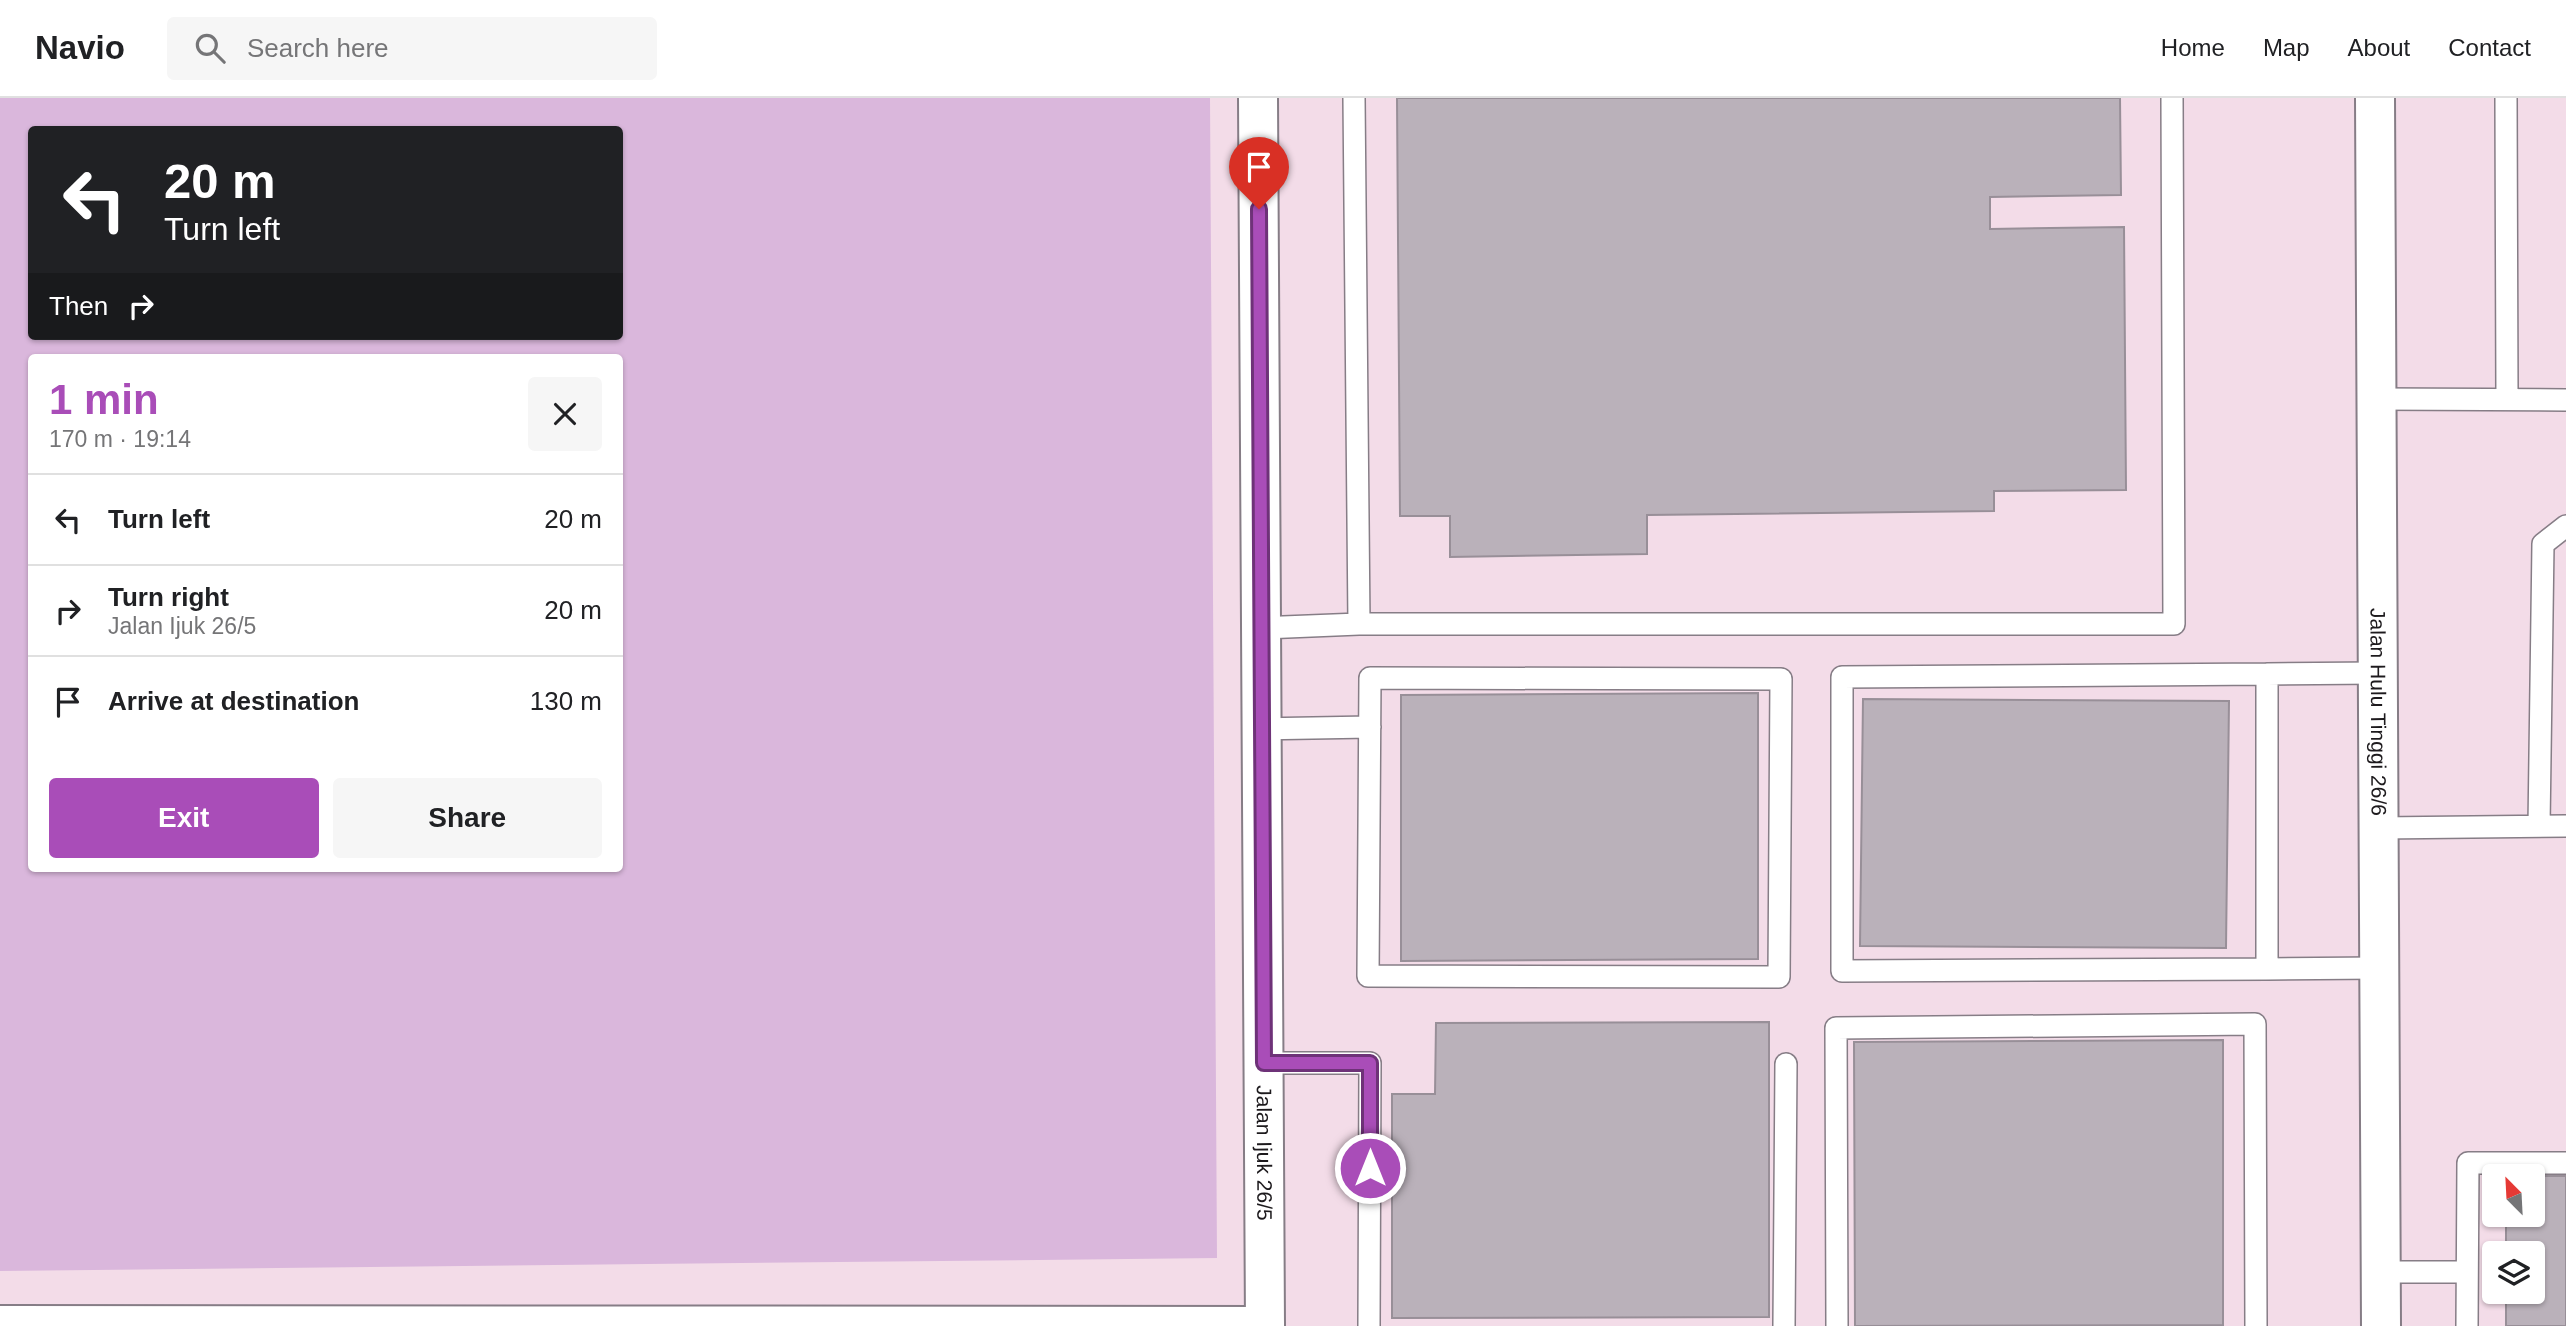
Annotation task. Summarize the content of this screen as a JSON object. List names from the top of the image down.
{
  "streets": {
    "street": ["Jalan Hulu Tinggi 26/6", "Jalan Ijuk 26/5"]
  },
  "north": "top left",
  "page": {
    "header": "Navio",
    "search": "Search here",
    "nav": [
      "Home",
      "Map",
      "About",
      "Contact"
    ],
    "turn": ["20 m", "Turn left"],
    "then": "Then",
    "heading": ["1 min", "170 m · 19:14"],
    "list": [
      {
        "name": "Turn left",
        "value": "20 m"
      },
      {
        "name": "Turn right",
        "note": "Jalan Ijuk 26/5",
        "value": "20 m"
      },
      {
        "name": "Arrive at destination",
        "value": "130 m"
      }
    ],
    "buttons": ["Exit", "Share"]
  }
}
